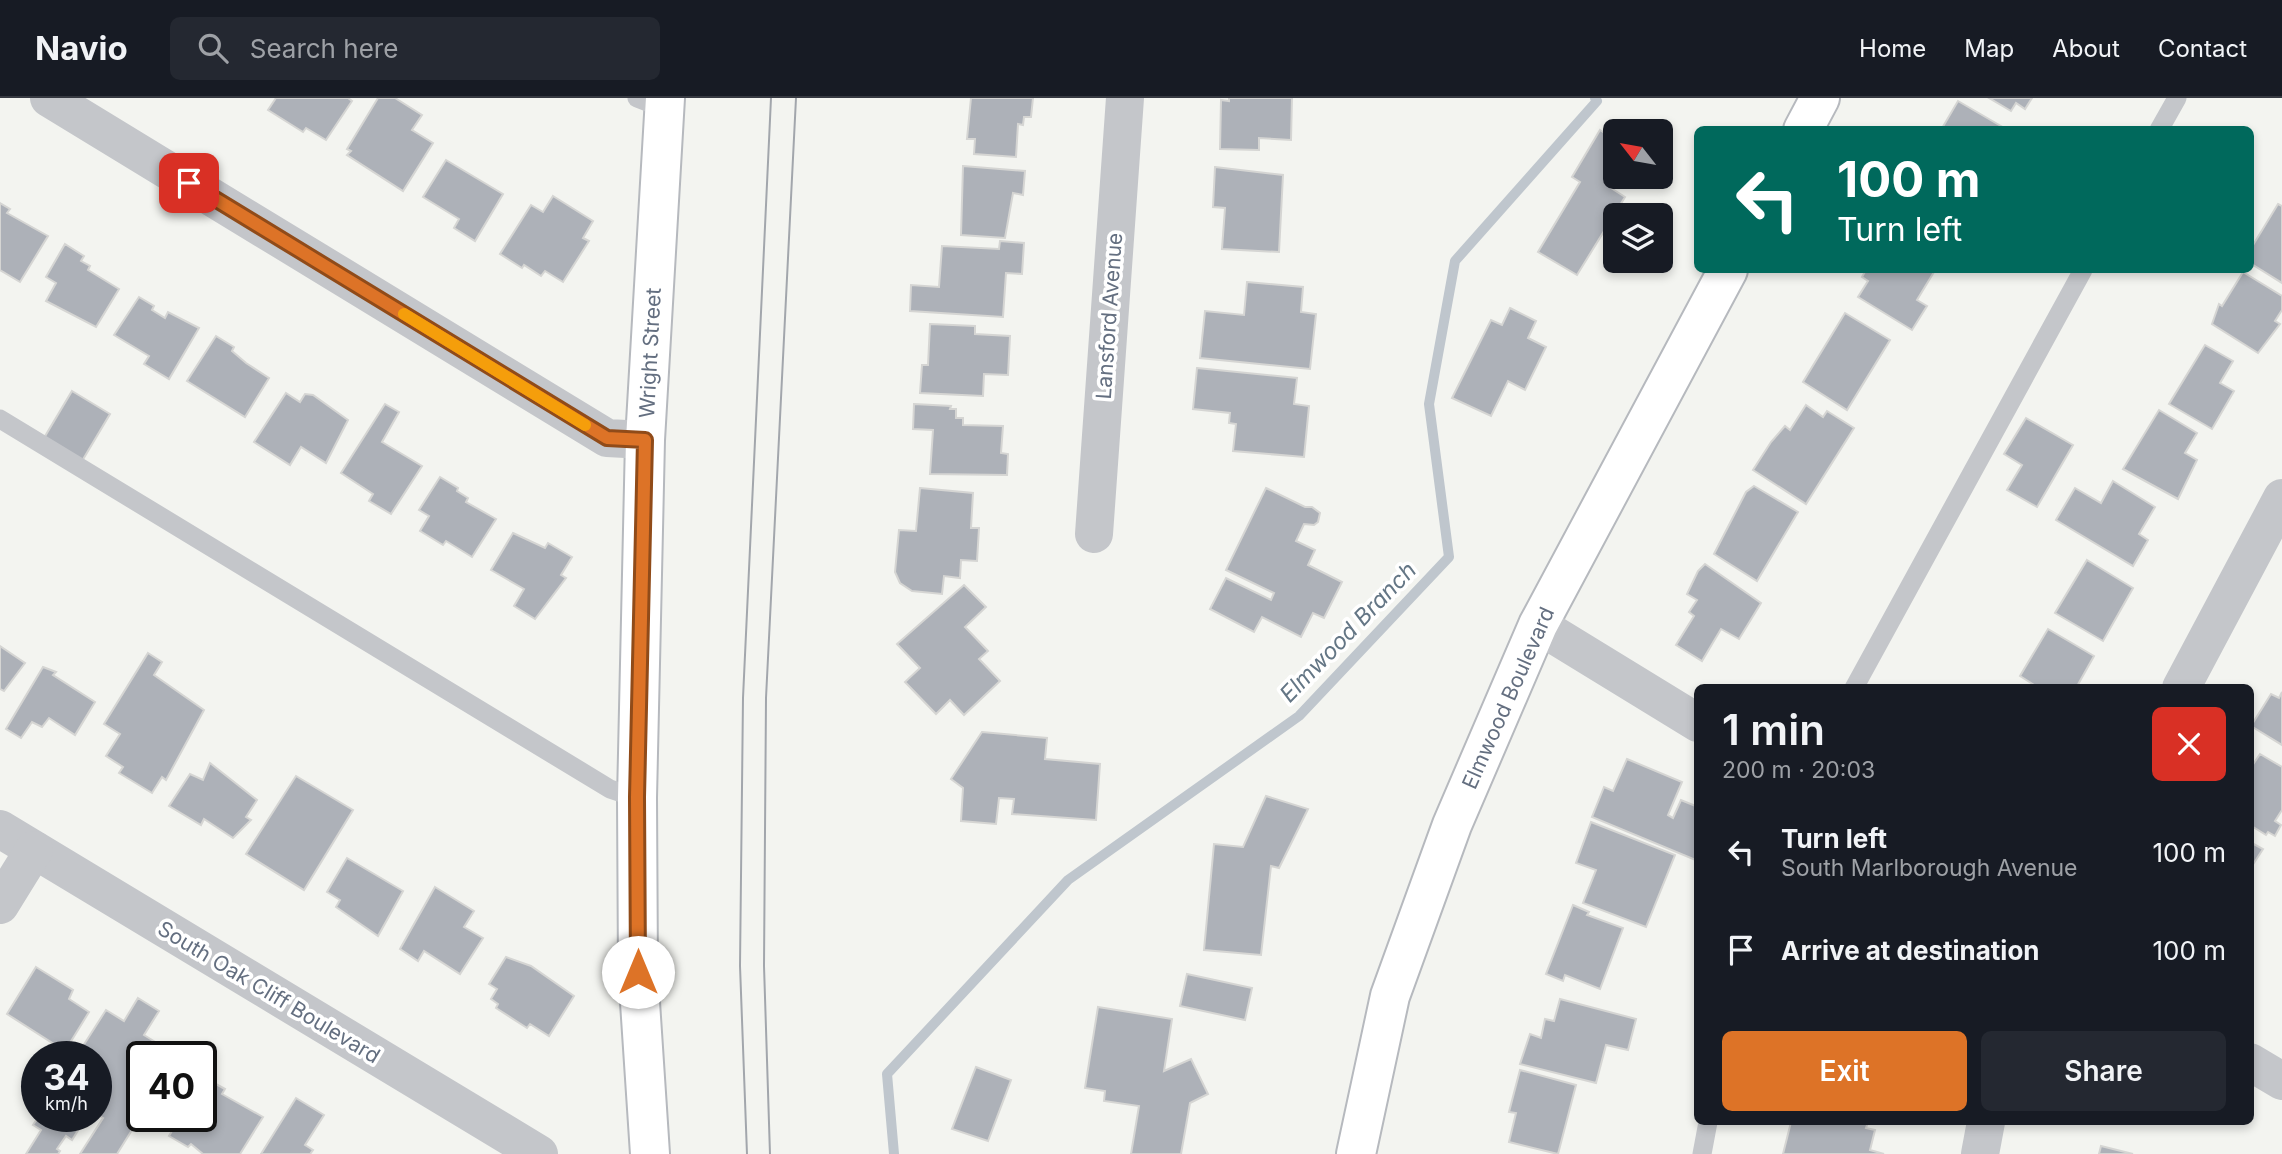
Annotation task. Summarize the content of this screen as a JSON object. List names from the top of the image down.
{
  "streets": {
    "street": [
      "Lansford Avenue",
      "Wright Street",
      "Elmwood Boulevard",
      "South Oak Cliff Boulevard"
    ]
  },
  "water": ["Elmwood Branch"],
  "north": "top left",
  "page": {
    "header": "Navio",
    "search": "Search here",
    "nav": [
      "Home",
      "Map",
      "About",
      "Contact"
    ],
    "turn": ["100 m", "Turn left"],
    "heading": ["1 min", "200 m · 20:03"],
    "list": [
      {
        "name": "Turn left",
        "note": "South Marlborough Avenue",
        "value": "100 m"
      },
      {
        "name": "Arrive at destination",
        "value": "100 m"
      }
    ],
    "buttons": ["Exit", "Share"],
    "speed": "34 km/h",
    "limit": "40"
  }
}
